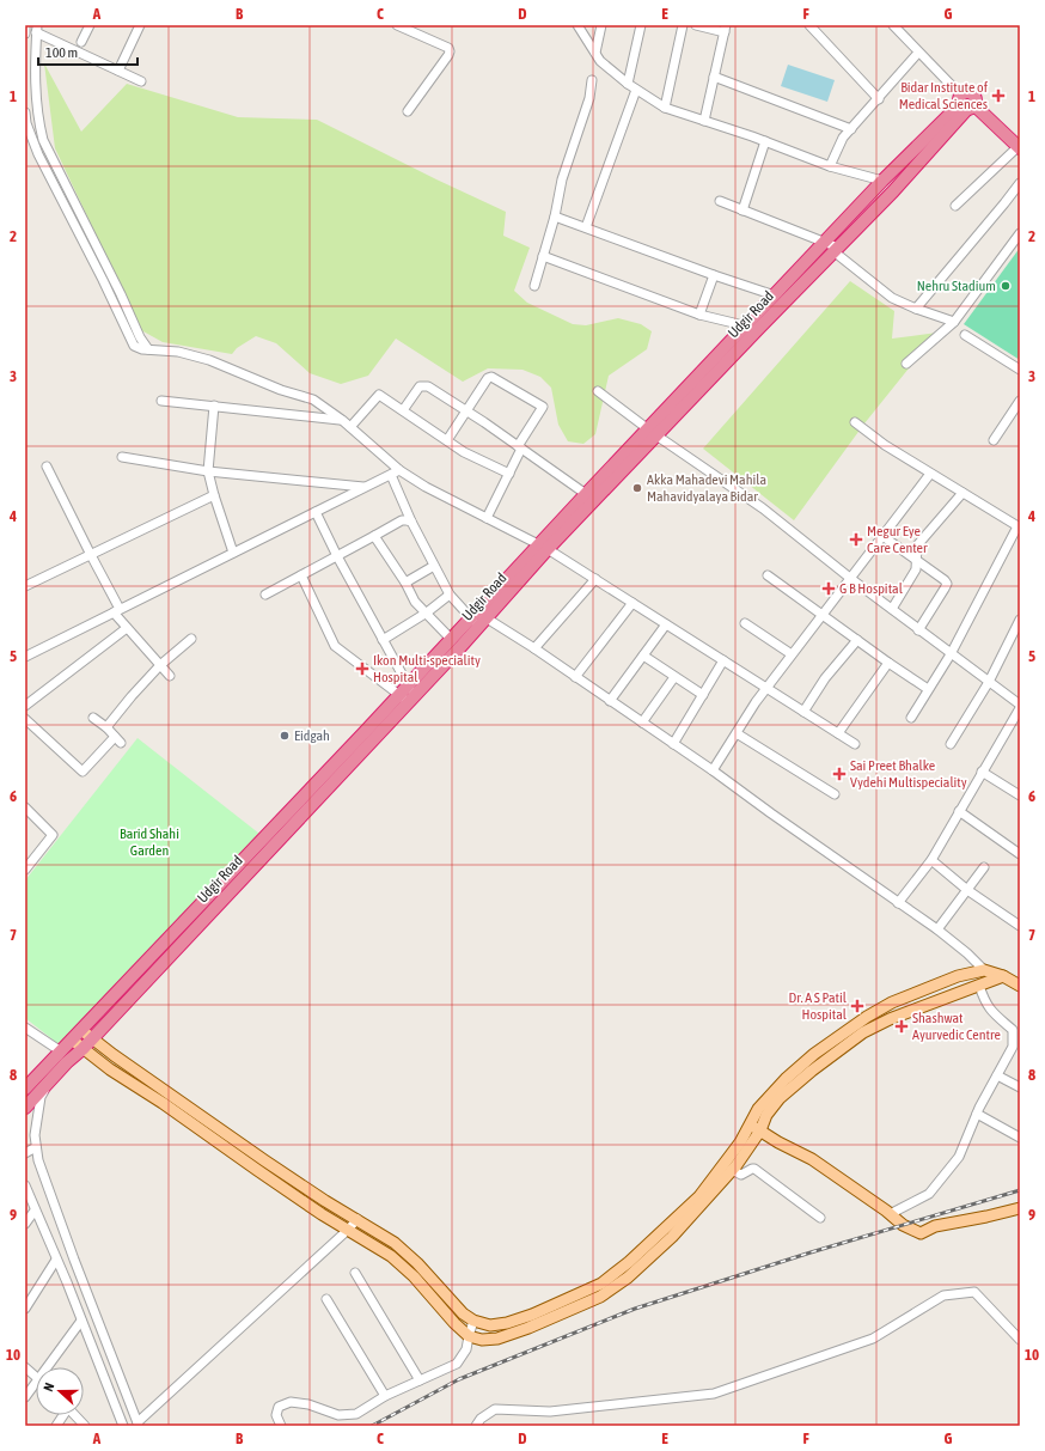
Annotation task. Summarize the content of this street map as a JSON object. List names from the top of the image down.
{
  "streets": {
    "highway": ["Udgir Road"]
  },
  "parks": ["Barid Shahi Garden"],
  "places": {
    "health": [
      "Bidar Institute of Medical Sciences",
      "Megur Eye Care Center",
      "G B Hospital",
      "Ikon Multi-speciality Hospital",
      "Sai Preet Bhalke Vydehi Multispeciality",
      "Dr. A S Patil Hospital",
      "Shashwat Ayurvedic Centre"
    ],
    "other": ["Nehru Stadium", "Akka Mahadevi Mahila Mahavidyalaya Bidar", "Eidgah"]
  },
  "scale_bar": "100 m",
  "north": "left",
  "grid": {
    "columns": [
      "A",
      "B",
      "C",
      "D",
      "E",
      "F",
      "G"
    ],
    "rows": [
      "1",
      "2",
      "3",
      "4",
      "5",
      "6",
      "7",
      "8",
      "9",
      "10"
    ]
  }
}
